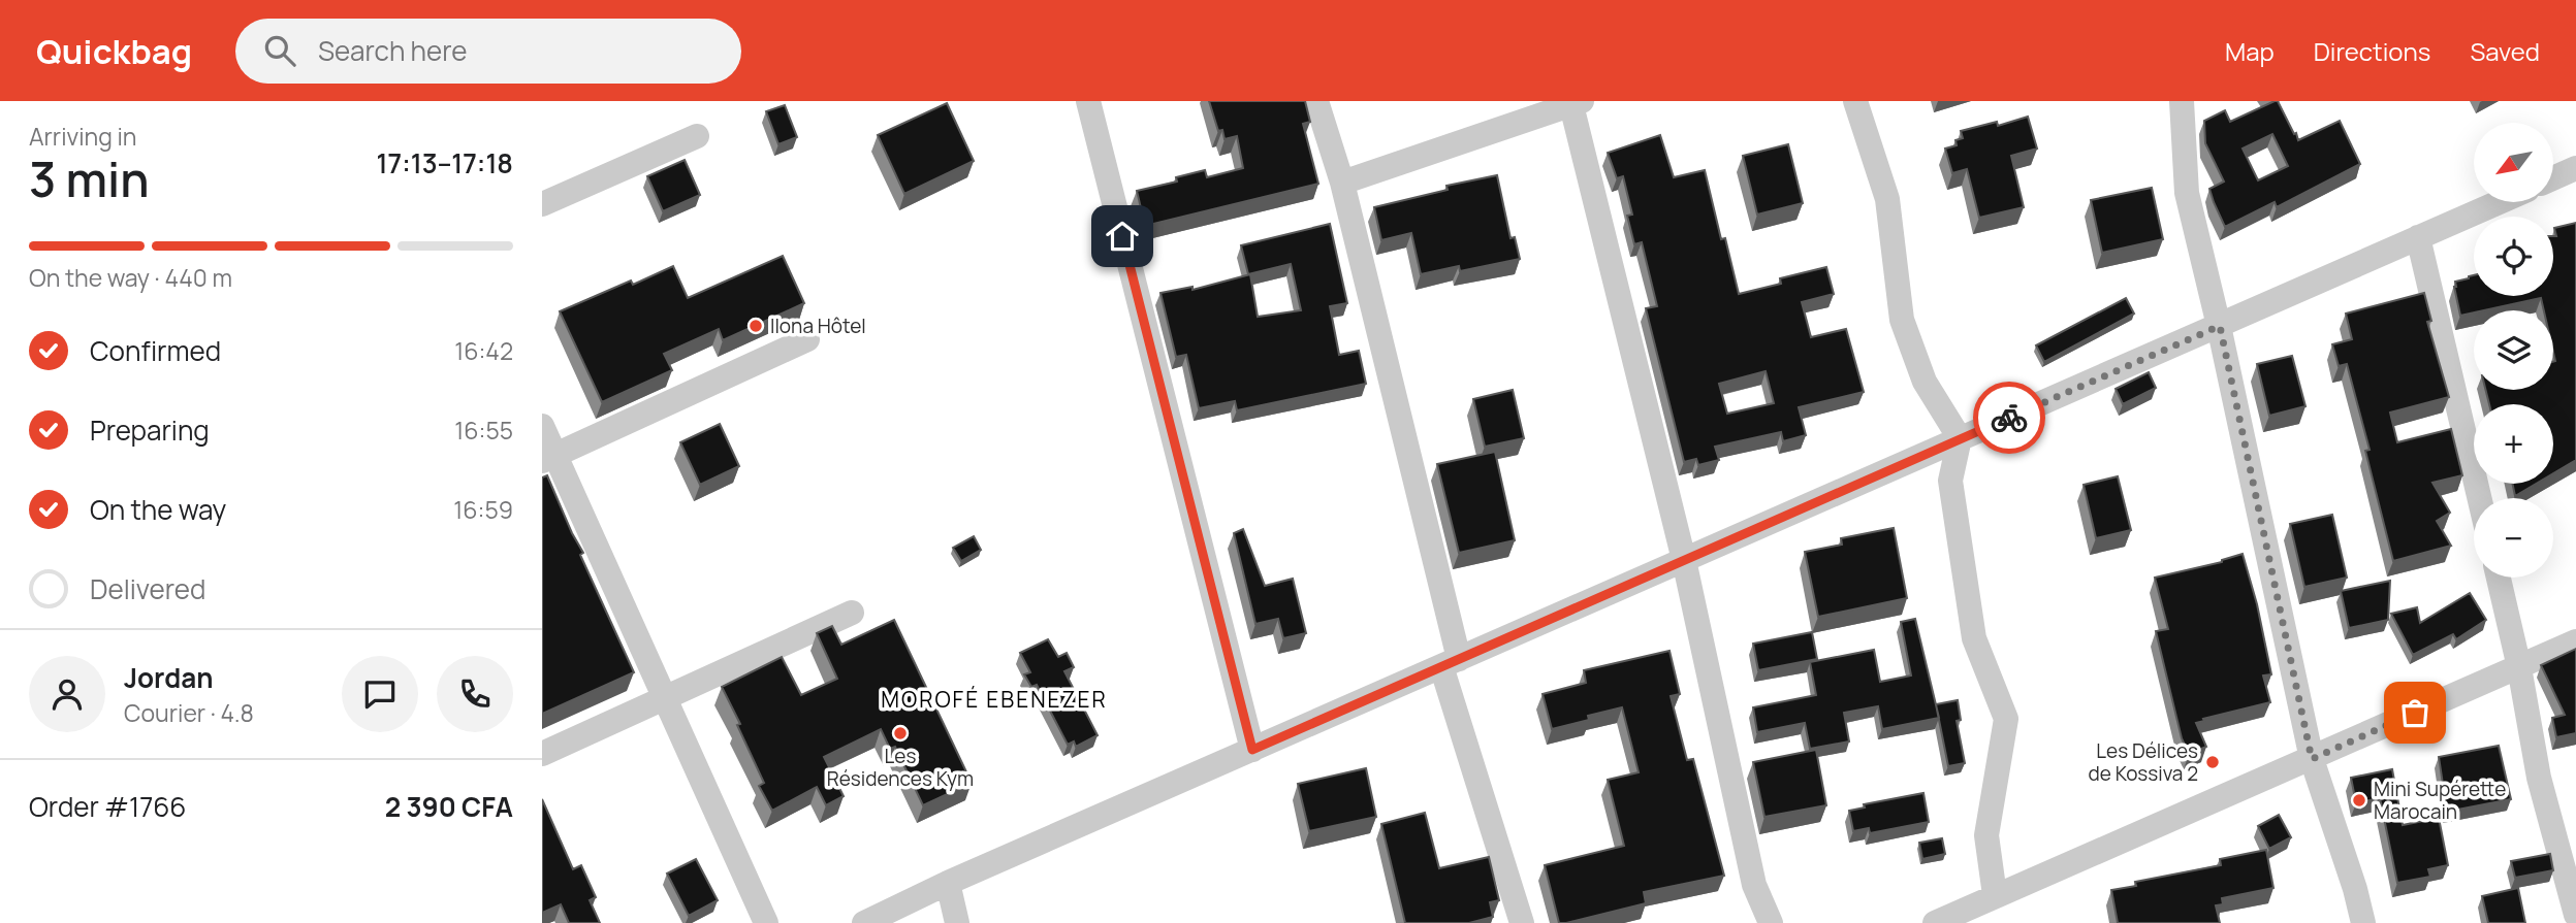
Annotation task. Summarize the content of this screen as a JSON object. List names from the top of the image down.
{
  "districts": ["MOROFÉ EBENEZER"],
  "places": [
    "Ilona Hôtel",
    "Les Résidences Kym",
    "Les Délices de Kossiva 2",
    "Mini Supérette Marocain"
  ],
  "north": "bottom left",
  "page": {
    "header": "Quickbag",
    "search": "Search here",
    "nav": ["Map", "Directions", "Saved"],
    "heading": ["3 min", "Arriving in", "17:13–17:18"],
    "panel": [
      "Jordan",
      "Courier · 4.8",
      "Order #1766",
      "2 390 CFA"
    ],
    "map_buttons": ["+", "−"],
    "bar": "On the way · 440 m",
    "list": [
      ["Confirmed", "16:42"],
      ["Preparing", "16:55"],
      ["On the way", "16:59"],
      "Delivered"
    ]
  }
}
